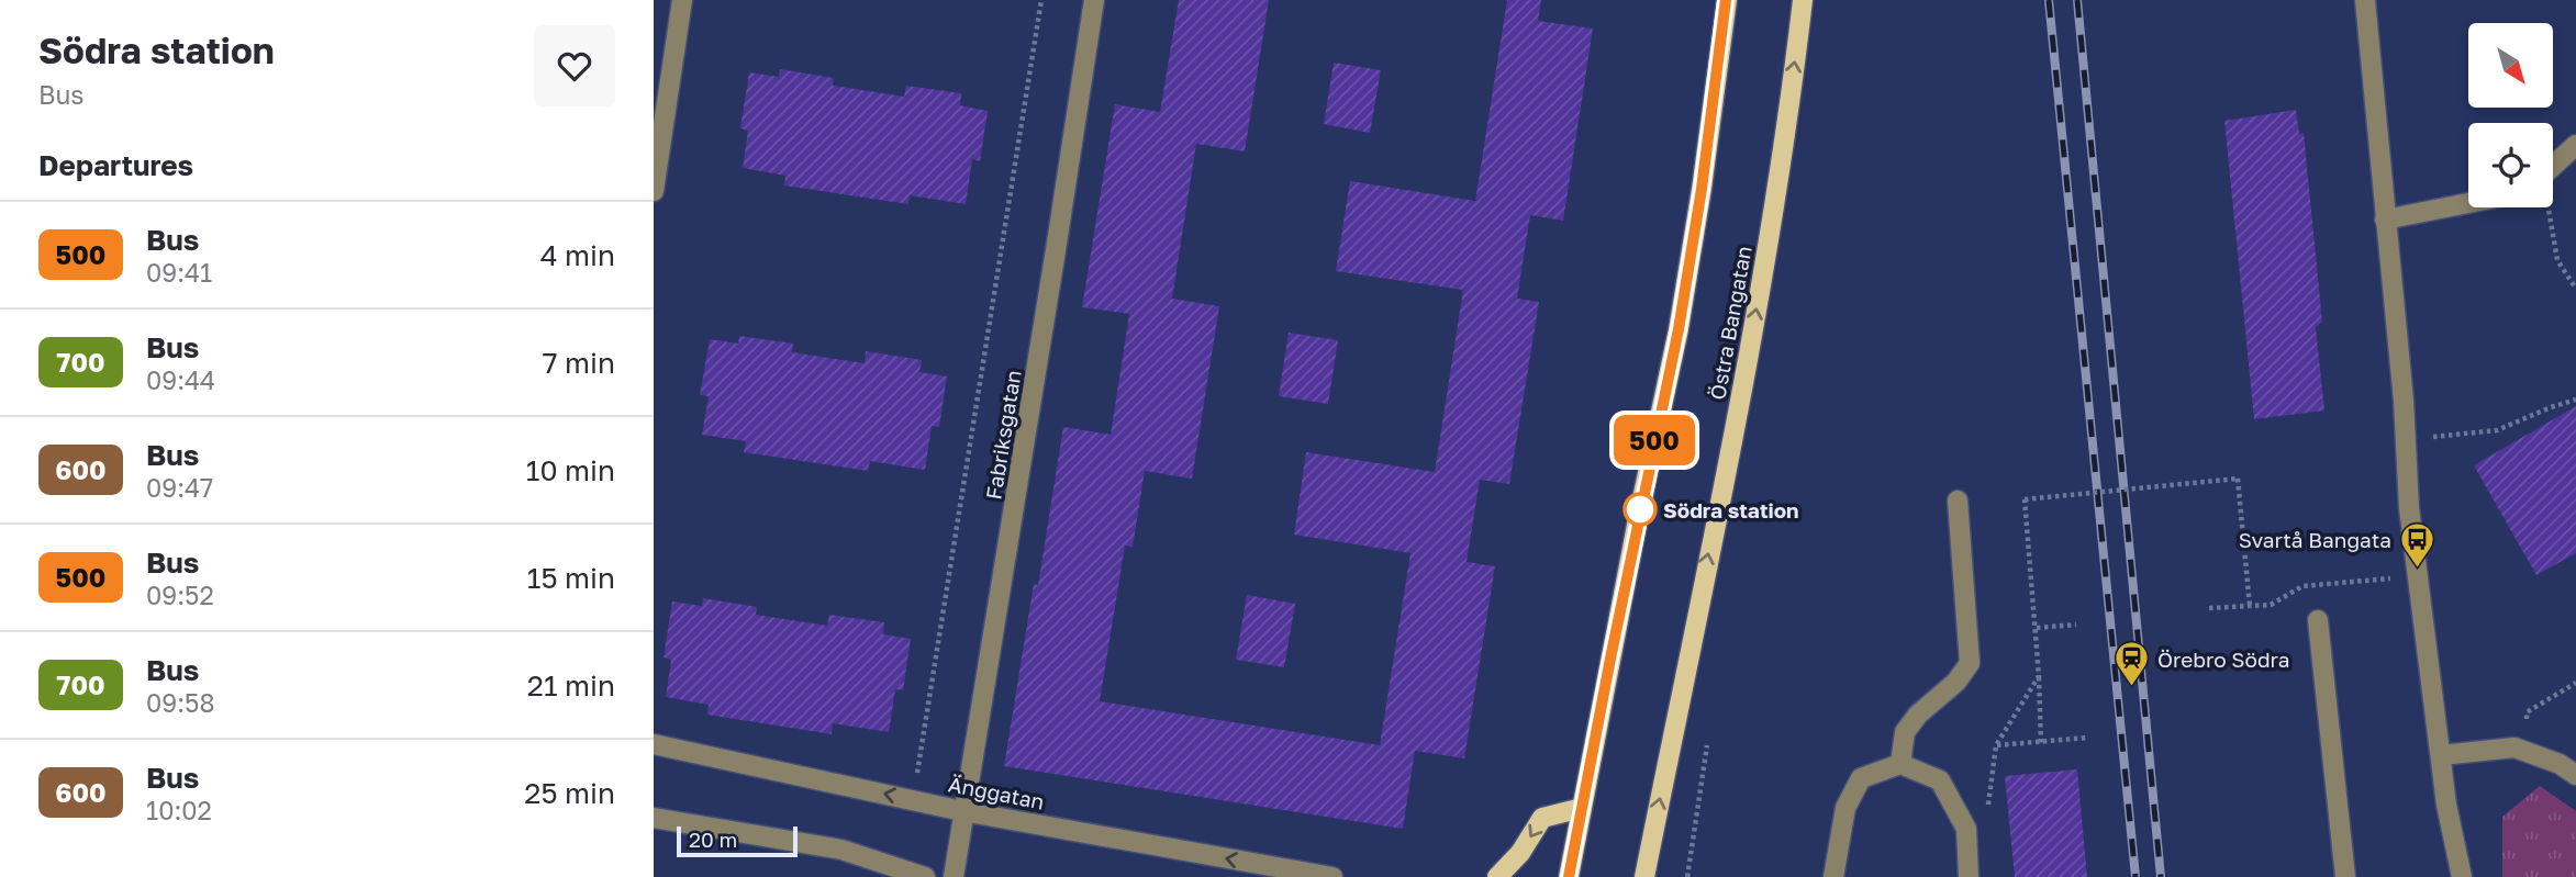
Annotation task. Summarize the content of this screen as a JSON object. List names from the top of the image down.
{
  "streets": {
    "main road": ["Östra Bangatan"],
    "street": ["Fabriksgatan", "Änggatan"]
  },
  "crossings": [
    ["Fabriksgatan", "Änggatan"]
  ],
  "places": {
    "other": ["Södra station"],
    "bus stop": ["Svartå Bangata"],
    "station": ["Örebro Södra"]
  },
  "lines": ["bus line 500"],
  "scale_bar": "20 m",
  "north": "bottom right",
  "page": {
    "heading": [
      ["Södra station", "Bus"],
      "Departures"
    ],
    "on_map": "500",
    "list": [
      {
        "mark": "500",
        "name": "Bus",
        "note": "09:41",
        "value": "4 min"
      },
      {
        "mark": "700",
        "name": "Bus",
        "note": "09:44",
        "value": "7 min"
      },
      {
        "mark": "600",
        "name": "Bus",
        "note": "09:47",
        "value": "10 min"
      },
      {
        "mark": "500",
        "name": "Bus",
        "note": "09:52",
        "value": "15 min"
      },
      {
        "mark": "700",
        "name": "Bus",
        "note": "09:58",
        "value": "21 min"
      },
      {
        "mark": "600",
        "name": "Bus",
        "note": "10:02",
        "value": "25 min"
      }
    ],
    "scale": "20 m"
  }
}
